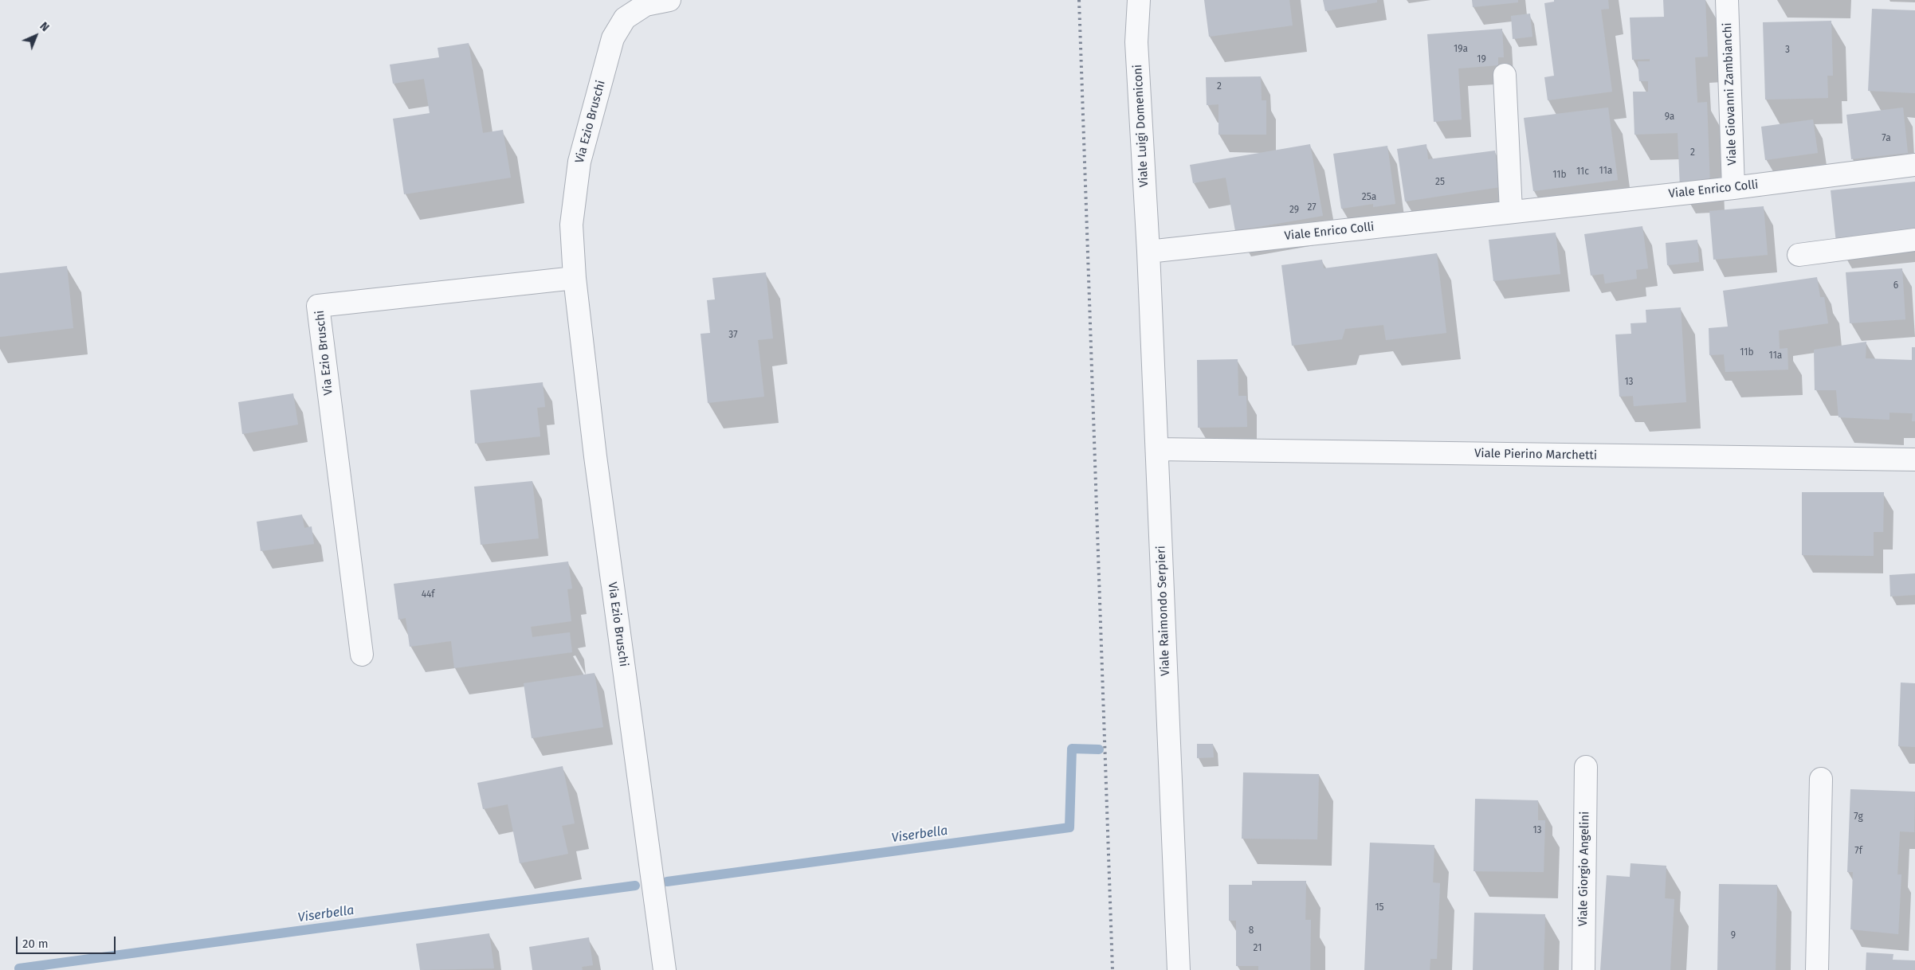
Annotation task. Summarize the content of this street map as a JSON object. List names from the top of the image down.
{
  "streets": {
    "street": [
      "Viale Giovanni Zambianchi",
      "Via Ezio Bruschi",
      "Viale Luigi Domeniconi",
      "Viale Enrico Colli",
      "Viale Pierino Marchetti",
      "Viale Raimondo Serpieri",
      "Viale Giorgio Angelini"
    ]
  },
  "crossings": [
    ["Viale Giovanni Zambianchi", "Viale Enrico Colli"],
    ["Viale Luigi Domeniconi", "Viale Enrico Colli"],
    ["Viale Luigi Domeniconi", "Viale Raimondo Serpieri"],
    ["Viale Enrico Colli", "Viale Raimondo Serpieri"],
    ["Viale Pierino Marchetti", "Viale Raimondo Serpieri"]
  ],
  "water": ["Viserbella"],
  "house_numbers": [
    "19a",
    "3",
    "19",
    "2",
    "9a",
    "7a",
    "2",
    "11a",
    "11c",
    "11b",
    "25",
    "25a",
    "27",
    "29",
    "6",
    "37",
    "11b",
    "11a",
    "13",
    "44f",
    "7g",
    "13",
    "7f",
    "15",
    "8",
    "9",
    "21"
  ],
  "scale_bar": "20 m",
  "north": "top right"
}
